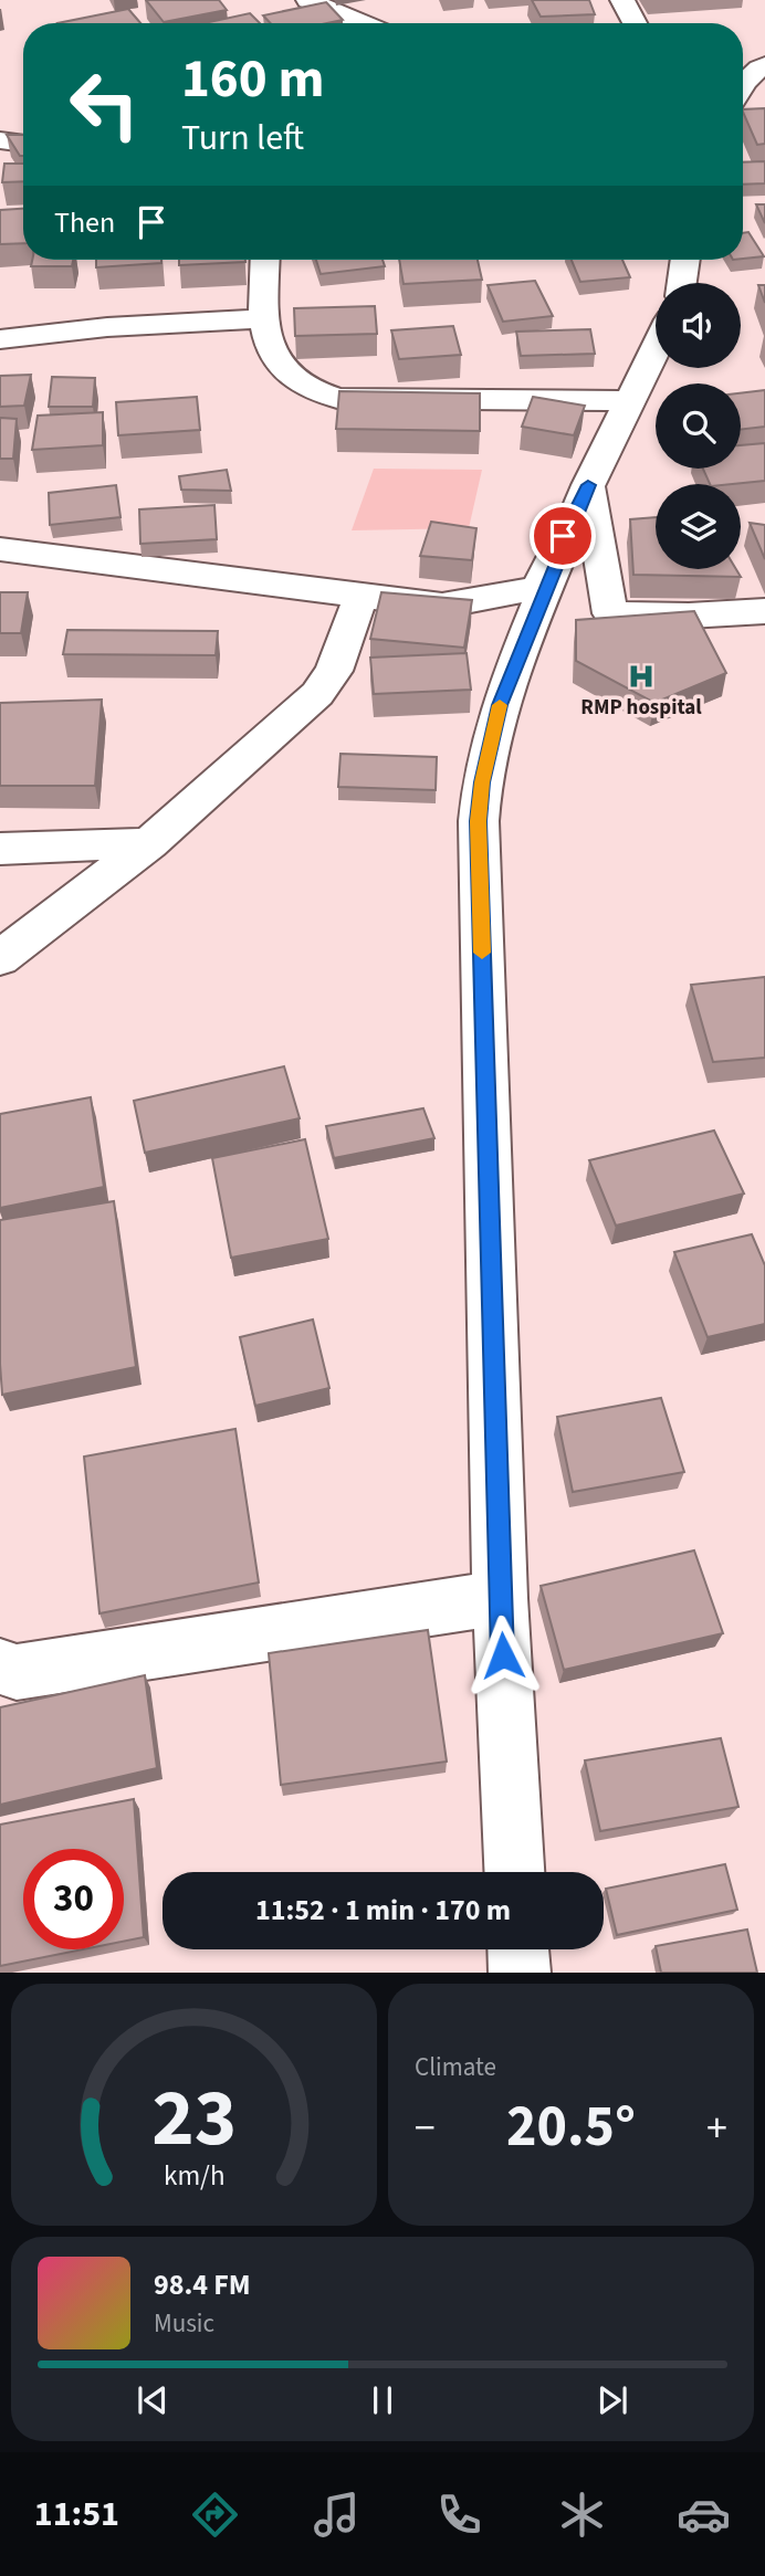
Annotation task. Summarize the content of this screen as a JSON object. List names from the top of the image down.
{
  "places": {
    "hospital": ["RMP hospital"]
  },
  "page": {
    "turn": ["160 m", "Turn left"],
    "then": "Then",
    "limit": "30",
    "trip": "11:52 · 1 min · 170 m",
    "tile": "Climate",
    "heat": ["−", "20.5°", "+"],
    "song": ["98.4 FM", "Music"],
    "tabs": "11:51",
    "gauge": ["23", "km/h"]
  }
}
